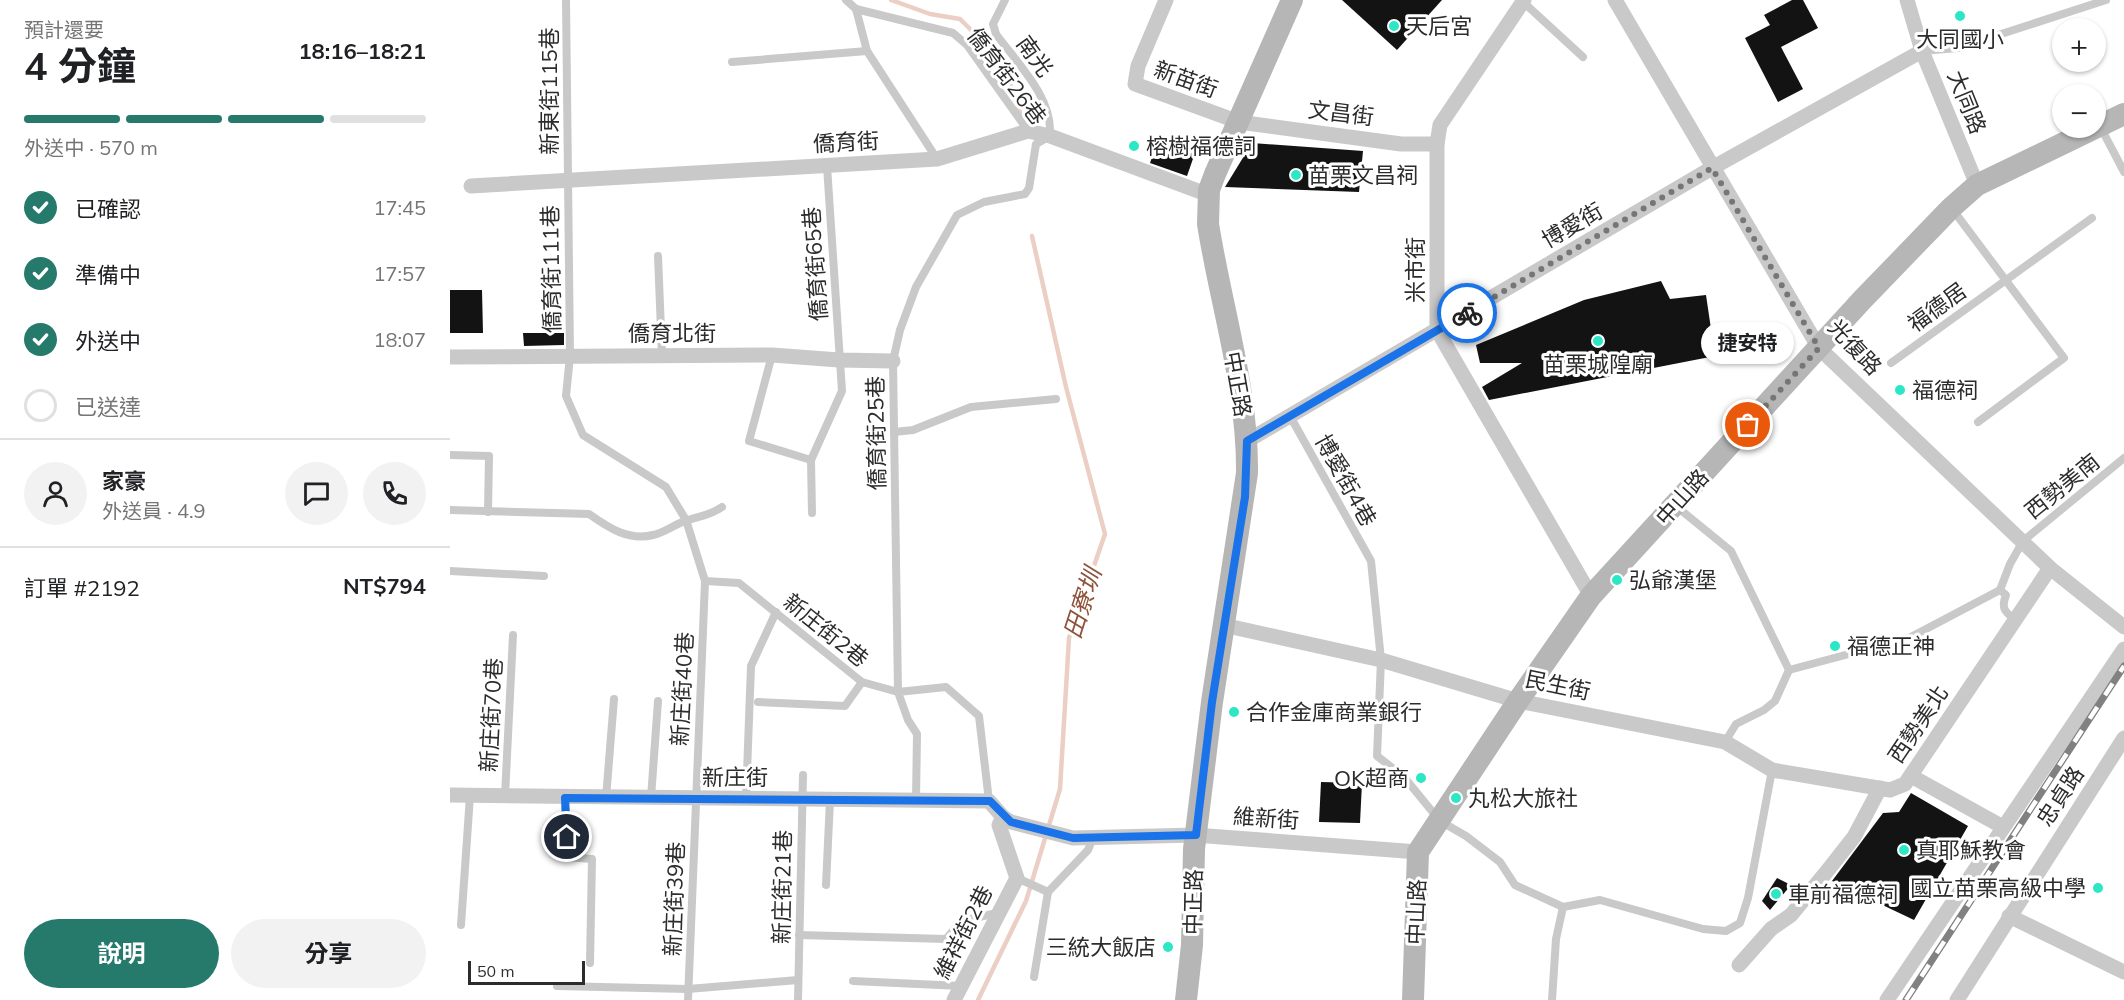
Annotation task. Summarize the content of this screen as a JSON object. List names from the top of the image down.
{
  "streets": {
    "street": [
      "新苗街",
      "大同路",
      "文昌街",
      "僑育街",
      "博愛街",
      "米市街",
      "僑育北街",
      "光復路",
      "中正路",
      "中山路",
      "民生街",
      "西勢美北",
      "新庄街",
      "忠貞路",
      "維新街",
      "維祥街2巷"
    ],
    "lane": [
      "南光",
      "僑育街26巷",
      "新東街115巷",
      "僑育街65巷",
      "僑育街111巷",
      "福德居",
      "僑育街25巷",
      "博愛街4巷",
      "西勢美南",
      "新庄街2巷",
      "新庄街40巷",
      "新庄街70巷",
      "新庄街21巷",
      "新庄街39巷"
    ]
  },
  "crossings": [
    ["南光", "僑育街"],
    ["僑育街26巷", "僑育街"],
    ["僑育街26巷", "僑育街25巷"],
    ["新苗街", "文昌街"],
    ["新苗街", "中正路"],
    ["新東街115巷", "僑育街"],
    ["新東街115巷", "僑育街111巷"],
    ["大同路", "博愛街"],
    ["大同路", "中山路"],
    ["文昌街", "米市街"],
    ["文昌街", "中正路"],
    ["僑育街", "僑育街65巷"],
    ["僑育街", "僑育街111巷"],
    ["僑育街", "中正路"],
    ["僑育街", "僑育街25巷"],
    ["博愛街", "米市街"],
    ["博愛街", "光復路"],
    ["博愛街", "中正路"],
    ["博愛街", "博愛街4巷"],
    ["僑育街65巷", "僑育北街"],
    ["僑育街111巷", "僑育北街"],
    ["僑育街111巷", "新庄街40巷"],
    ["米市街", "中山路"],
    ["僑育北街", "僑育街25巷"],
    ["光復路", "西勢美南"],
    ["光復路", "中山路"],
    ["光復路", "西勢美北"],
    ["中正路", "民生街"],
    ["中正路", "維新街"],
    ["僑育街25巷", "新庄街2巷"],
    ["僑育街25巷", "新庄街"],
    ["博愛街4巷", "民生街"],
    ["中山路", "民生街"],
    ["中山路", "維新街"],
    ["新庄街2巷", "新庄街40巷"],
    ["新庄街2巷", "新庄街"],
    ["民生街", "西勢美北"],
    ["新庄街40巷", "新庄街"],
    ["新庄街40巷", "新庄街39巷"],
    ["新庄街70巷", "新庄街"],
    ["新庄街", "新庄街21巷"],
    ["新庄街", "新庄街39巷"],
    ["維新街", "維祥街2巷"]
  ],
  "water": ["田寮圳"],
  "places": [
    "大同國小",
    "天后宮",
    "榕樹福德詞",
    "苗栗文昌祠",
    "苗栗城隍廟",
    "福德祠",
    "捷安特",
    "弘爺漢堡",
    "福德正神",
    "合作金庫商業銀行",
    "OK超商",
    "丸松大旅社",
    "真耶穌教會",
    "國立苗栗高級中學",
    "車前福德祠",
    "三統大飯店"
  ],
  "scale_bar": "50 m",
  "page": {
    "heading": ["4 分鐘", "預計還要", "18:16–18:21"],
    "panel": [
      "家豪",
      "外送員 · 4.9",
      "訂單 #2192",
      "NT$794"
    ],
    "map_buttons": ["+", "−"],
    "bar": "外送中 · 570 m",
    "list": [
      ["已確認", "17:45"],
      ["準備中", "17:57"],
      ["外送中", "18:07"],
      "已送達"
    ],
    "bubble": "捷安特",
    "buttons": ["說明", "分享"],
    "scale": "50 m"
  }
}
